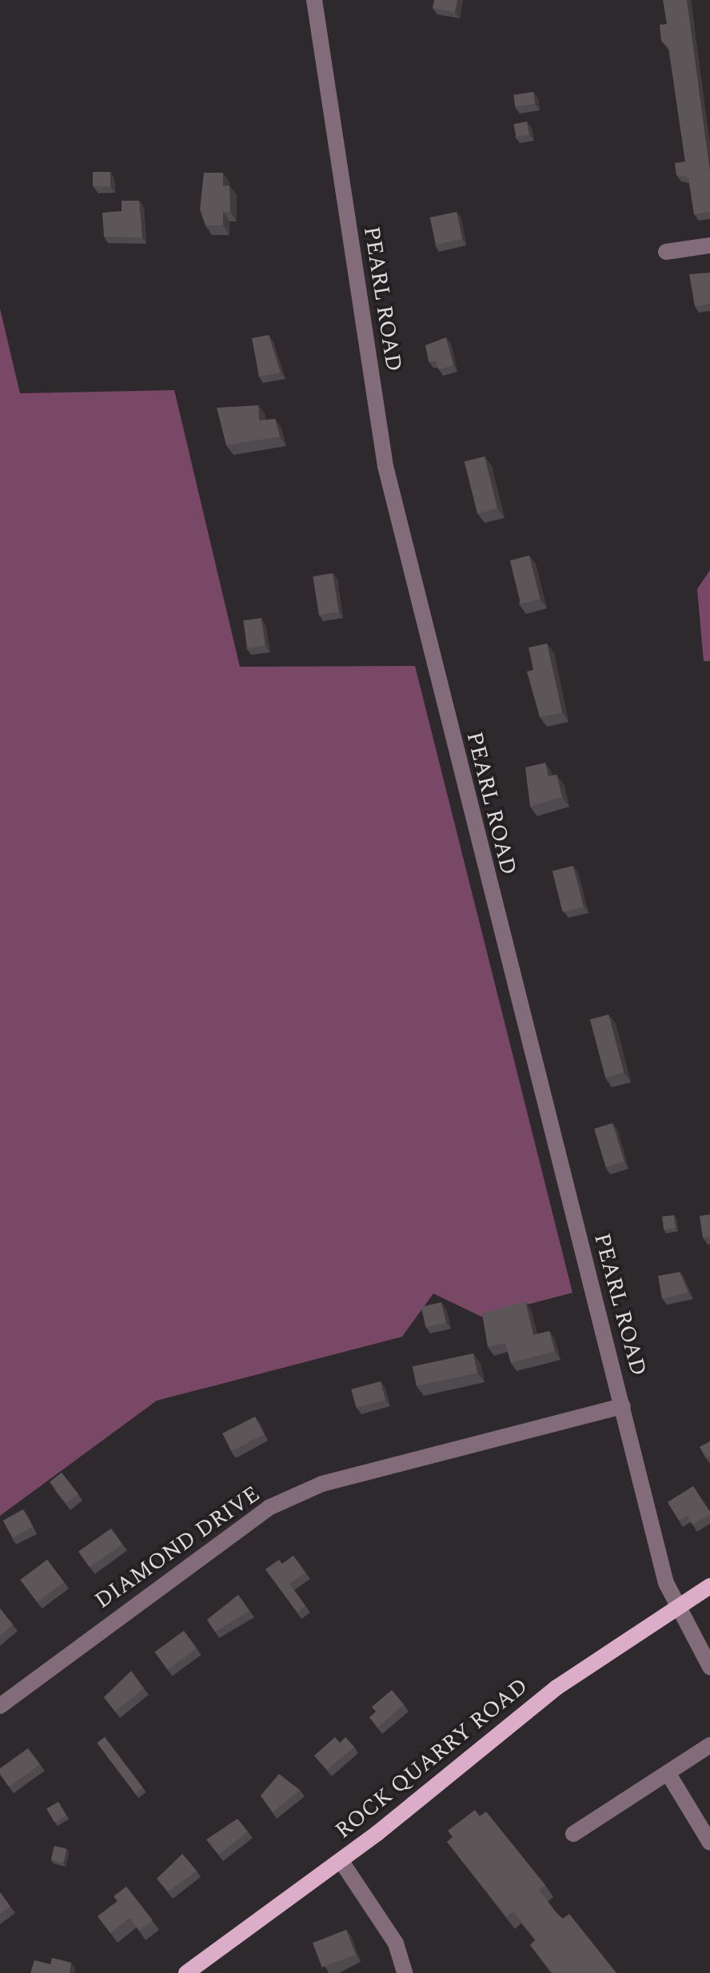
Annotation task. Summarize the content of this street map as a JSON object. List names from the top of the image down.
{
  "streets": {
    "main road": ["ROCK QUARRY ROAD"],
    "street": ["PEARL ROAD", "DIAMOND DRIVE"]
  },
  "crossings": [
    ["PEARL ROAD", "DIAMOND DRIVE"],
    ["PEARL ROAD", "ROCK QUARRY ROAD"]
  ]
}
